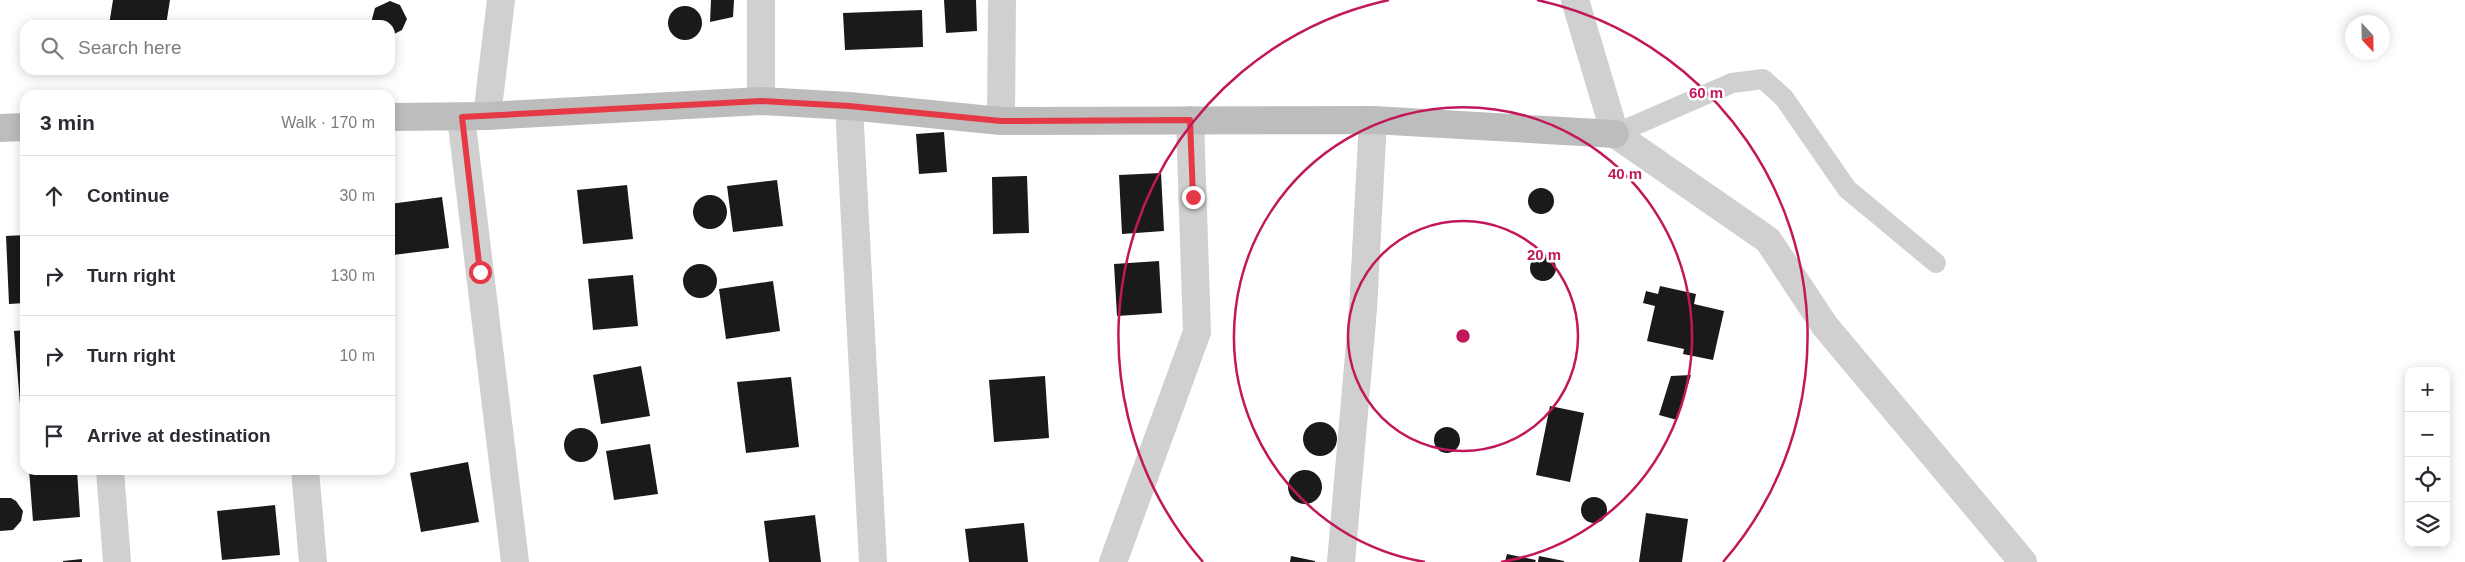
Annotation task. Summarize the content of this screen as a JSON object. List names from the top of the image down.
{
  "north": "bottom",
  "page": {
    "search": "Search here",
    "heading": ["3 min", "Walk · 170 m"],
    "list": [
      ["Continue", "30 m"],
      ["Turn right", "130 m"],
      ["Turn right", "10 m"],
      "Arrive at destination"
    ],
    "map_buttons": ["+", "−"]
  },
  "rings": ["60 m", "40 m", "20 m"]
}
